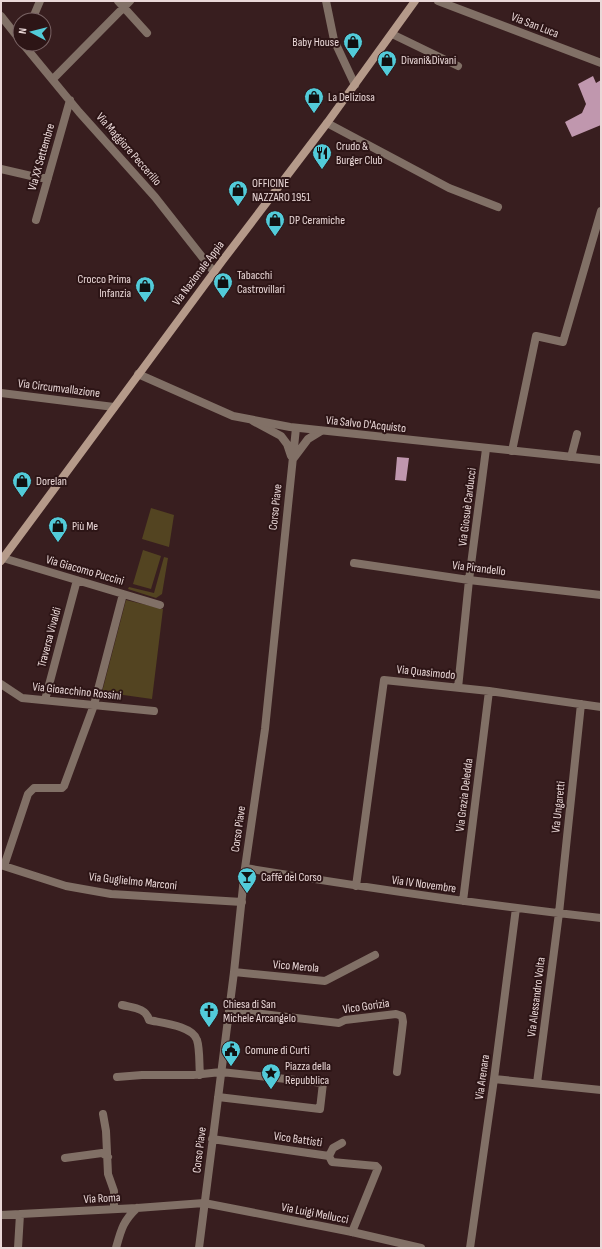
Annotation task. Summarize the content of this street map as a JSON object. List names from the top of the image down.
{
  "streets": {
    "main road": ["Via Nazionale Appia"],
    "street": [
      "Via San Luca",
      "Via Maggiore Peccerillo",
      "Via XX Settembre",
      "Via Circumvallazione",
      "Via Salvo D'Acquisto",
      "Corso Piave",
      "Via Giosuè Carducci",
      "Via Pirandello",
      "Via Giacomo Puccini",
      "Traversa Vivaldi",
      "Via Quasimodo",
      "Via Gioacchino Rossini",
      "Via Grazia Deledda",
      "Via Ungaretti",
      "Via Guglielmo Marconi",
      "Via IV Novembre",
      "Vico Merola",
      "Via Alessandro Volta",
      "Vico Gorizia",
      "Via Arenara",
      "Vico Battisti",
      "Via Roma",
      "Via Luigi Mellucci"
    ]
  },
  "crossings": [
    ["Via Maggiore Peccerillo", "Via XX Settembre"],
    ["Via Maggiore Peccerillo", "Via Nazionale Appia"],
    ["Via Nazionale Appia", "Via Circumvallazione"],
    ["Via Nazionale Appia", "Via Salvo D'Acquisto"],
    ["Via Nazionale Appia", "Via Giacomo Puccini"],
    ["Via Salvo D'Acquisto", "Corso Piave"],
    ["Via Salvo D'Acquisto", "Via Giosuè Carducci"],
    ["Corso Piave", "Via Guglielmo Marconi"],
    ["Corso Piave", "Via IV Novembre"],
    ["Corso Piave", "Vico Merola"],
    ["Corso Piave", "Vico Gorizia"],
    ["Corso Piave", "Vico Battisti"],
    ["Corso Piave", "Via Roma"],
    ["Corso Piave", "Via Luigi Mellucci"],
    ["Via Giosuè Carducci", "Via Pirandello"],
    ["Via Giosuè Carducci", "Via Quasimodo"],
    ["Via Giacomo Puccini", "Traversa Vivaldi"],
    ["Traversa Vivaldi", "Via Gioacchino Rossini"],
    ["Via Quasimodo", "Via Grazia Deledda"],
    ["Via Quasimodo", "Via Ungaretti"],
    ["Via Quasimodo", "Via IV Novembre"],
    ["Via Grazia Deledda", "Via IV Novembre"],
    ["Via Ungaretti", "Via IV Novembre"],
    ["Via Ungaretti", "Via Alessandro Volta"],
    ["Via IV Novembre", "Via Alessandro Volta"],
    ["Via IV Novembre", "Via Arenara"],
    ["Vico Battisti", "Via Luigi Mellucci"],
    ["Via Roma", "Via Luigi Mellucci"]
  ],
  "places": {
    "shop": [
      "Baby House",
      "Divani&Divani",
      "La Deliziosa",
      "OFFICINE NAZZARO 1951",
      "DP Ceramiche",
      "Tabacchi Castrovillari",
      "Crocco Prima Infanzia",
      "Dorelan",
      "Più Me"
    ],
    "restaurant": ["Crudo & Burger Club"],
    "bar": ["Caffè del Corso"],
    "church": ["Chiesa di San Michele Arcangelo"],
    "public building": ["Comune di Curti"],
    "place": ["Piazza della Repubblica"]
  },
  "north": "left"
}
